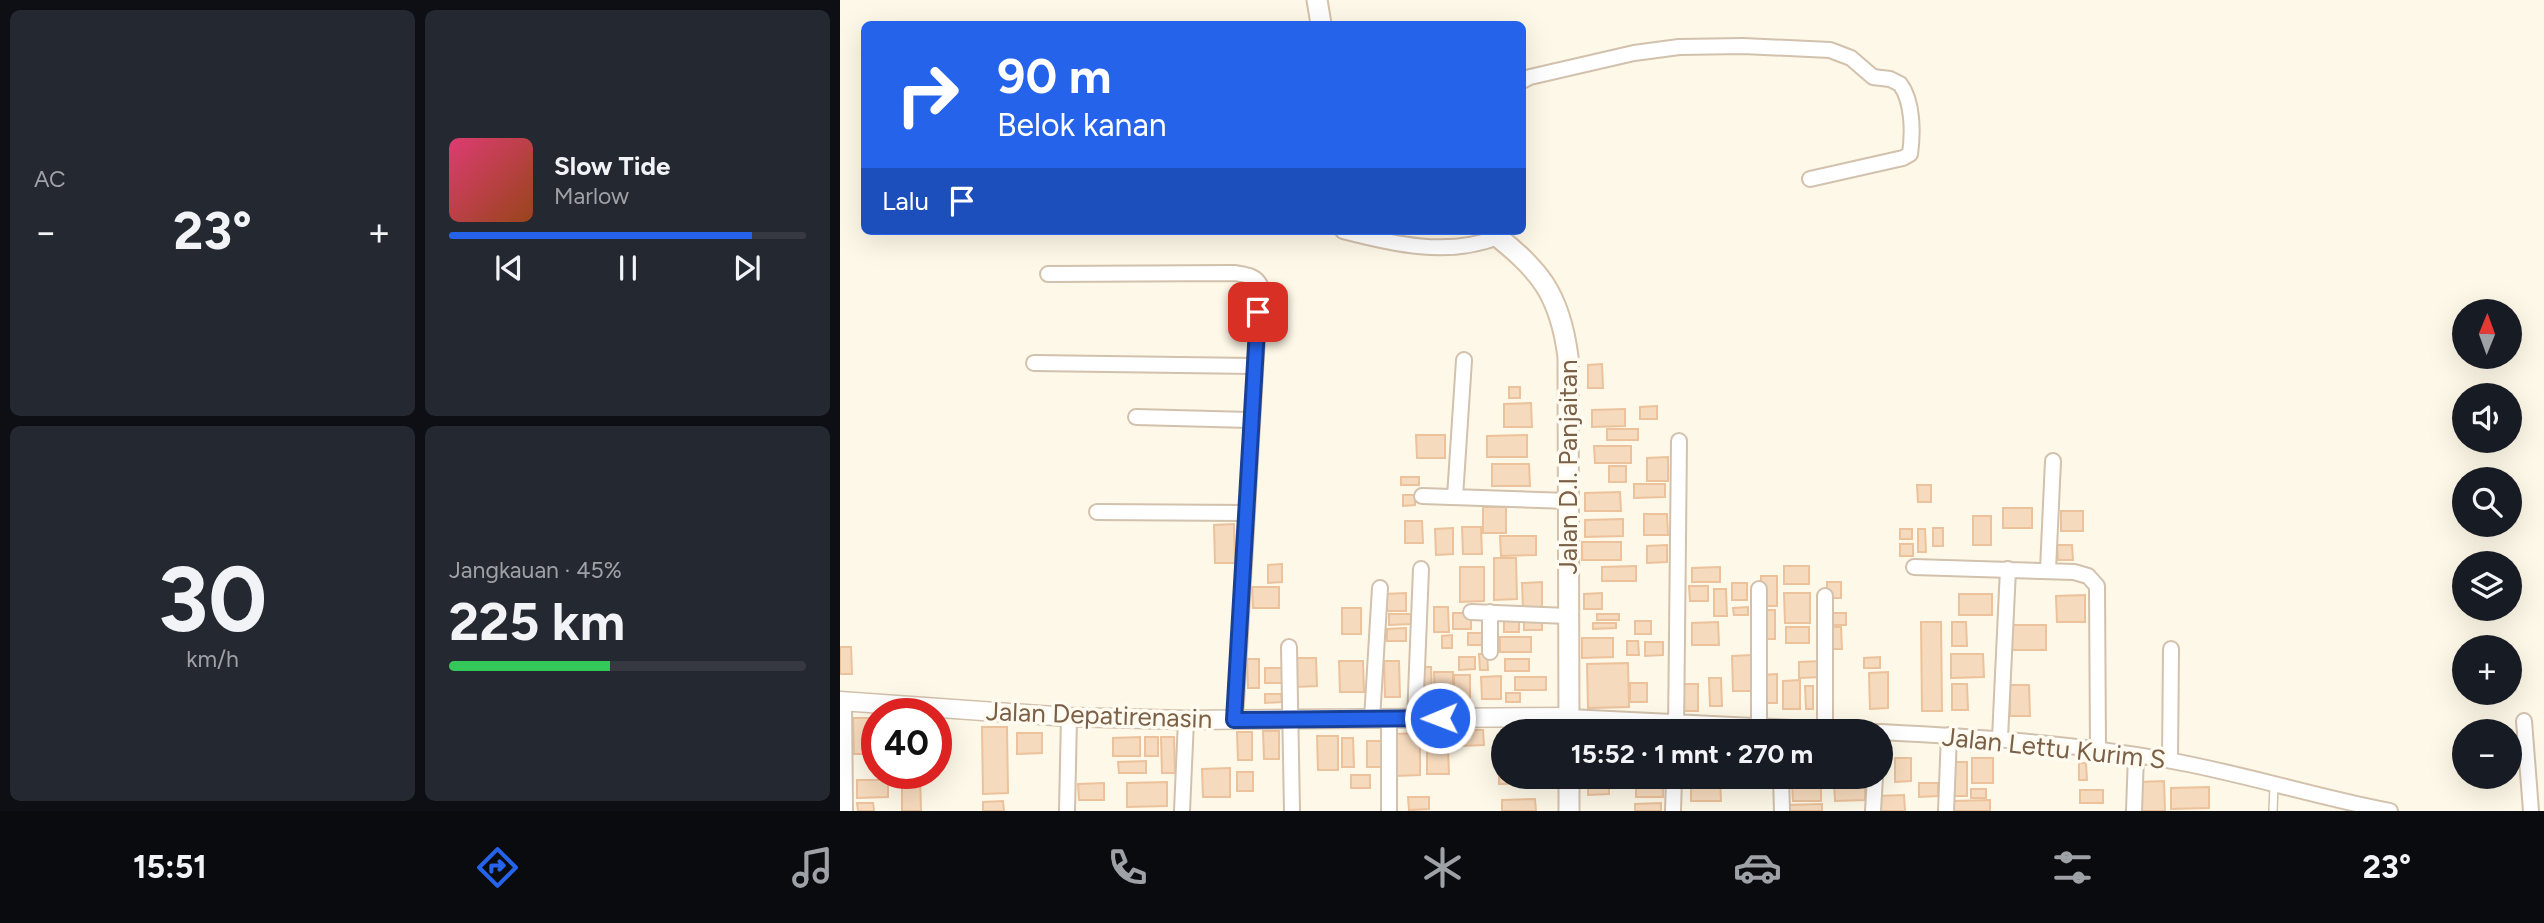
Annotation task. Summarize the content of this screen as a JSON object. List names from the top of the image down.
{
  "streets": {
    "main road": ["Jalan D.I. Panjaitan"],
    "street": ["Jalan Depatirenasin", "Jalan Lettu Kurim S"]
  },
  "north": "top",
  "page": {
    "tile": [
      "AC",
      ["30", "km/h"],
      ["Jangkauan · 45%", "225 km"]
    ],
    "turn": ["90 m", "Belok kanan"],
    "song": ["Slow Tide", "Marlow"],
    "then": "Lalu",
    "heat": ["−", "23°", "+"],
    "map_buttons": ["+", "−"],
    "limit": "40",
    "trip": "15:52 · 1 mnt · 270 m",
    "tabs": ["15:51", "23°"]
  }
}
